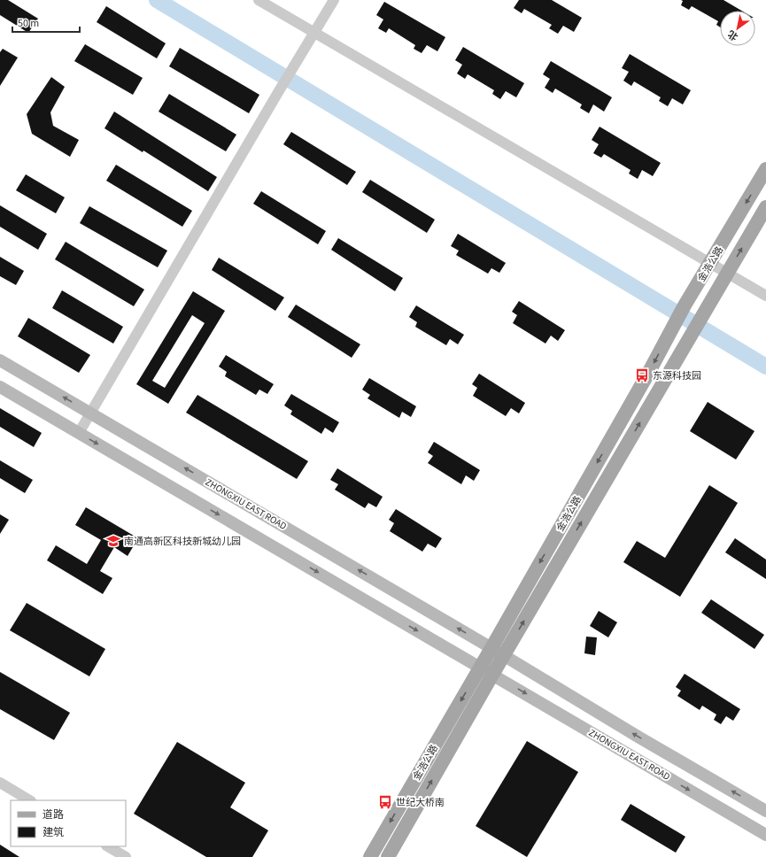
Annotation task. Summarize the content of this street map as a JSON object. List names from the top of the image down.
{
  "streets": {
    "main road": ["金浩公路", "ZHONGXIU EAST ROAD"]
  },
  "crossings": [
    ["金浩公路", "ZHONGXIU EAST ROAD"]
  ],
  "places": {
    "bus stop": ["东源科技园", "世纪大桥南"],
    "school or university": ["南通高新区科技新城幼儿园"]
  },
  "legend": ["道路", "建筑"],
  "scale_bar": "50 m",
  "north": "bottom left"
}
